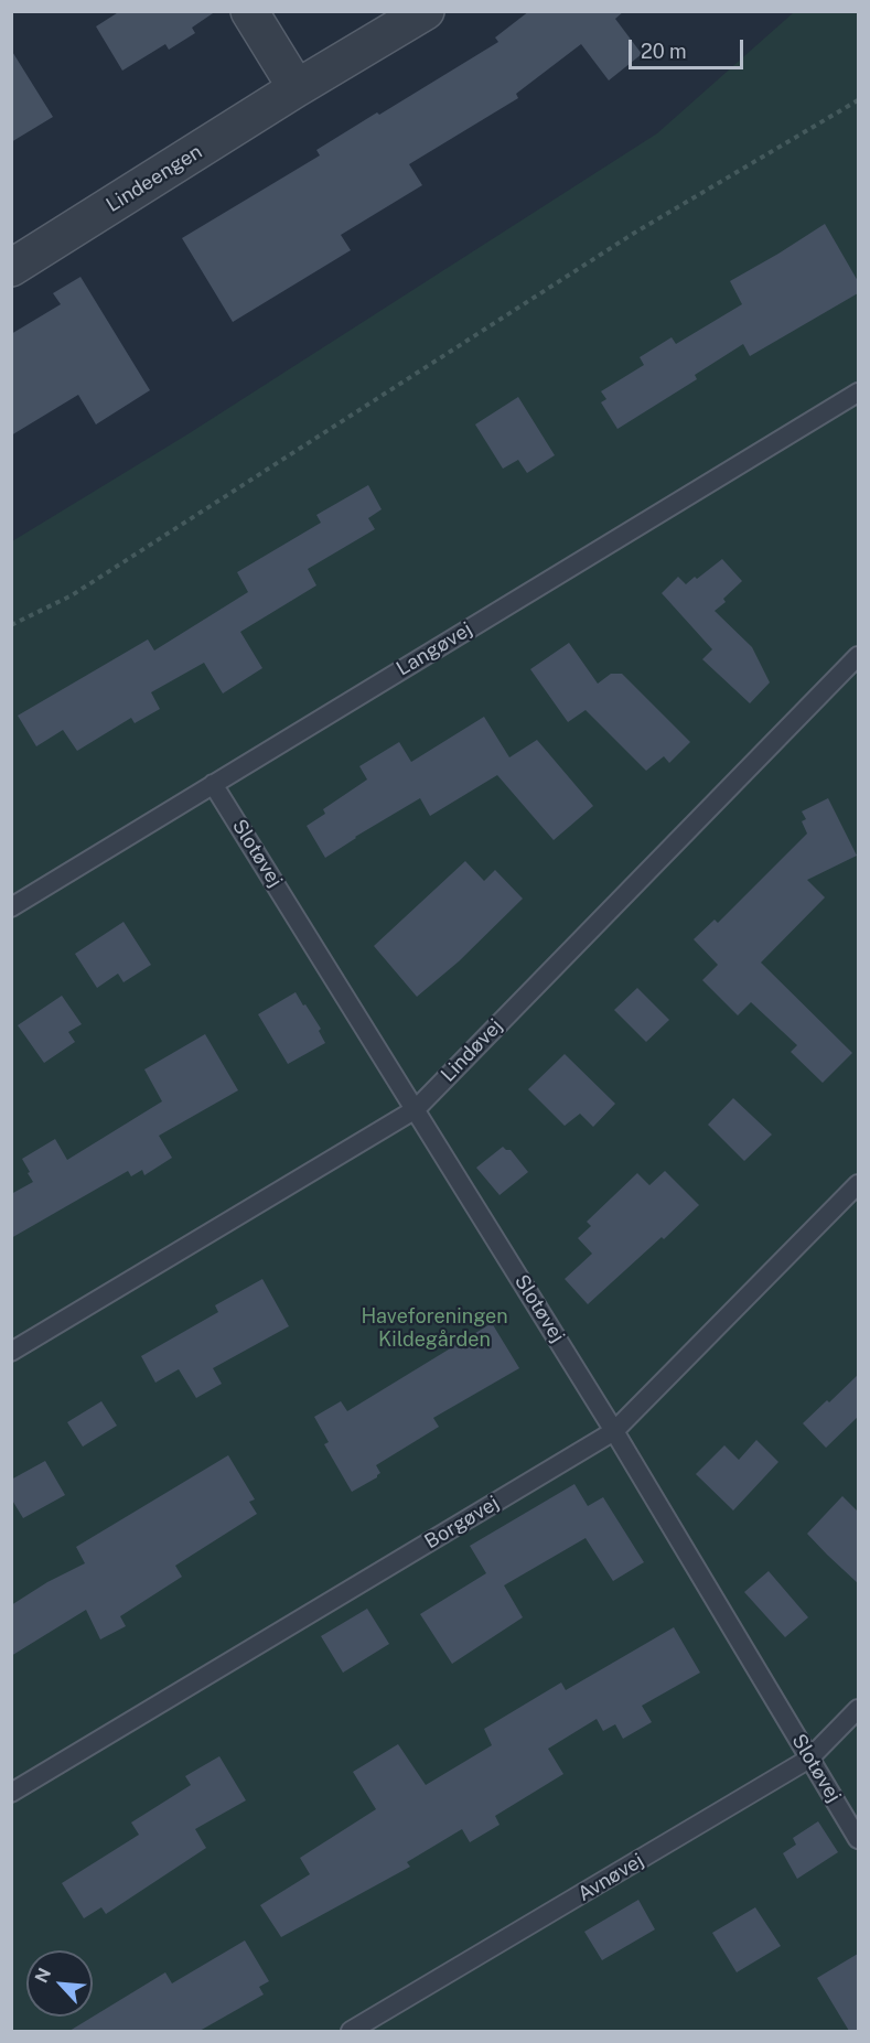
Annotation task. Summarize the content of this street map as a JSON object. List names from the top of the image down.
{
  "streets": {
    "street": ["Lindeengen"],
    "lane": [
      "Langøvej",
      "Slotøvej",
      "Lindøvej",
      "Borgøvej",
      "Avnøvej"
    ]
  },
  "crossings": [
    ["Langøvej", "Slotøvej"],
    ["Slotøvej", "Lindøvej"],
    ["Slotøvej", "Borgøvej"],
    ["Slotøvej", "Avnøvej"]
  ],
  "parks": ["Haveforeningen Kildegården"],
  "scale_bar": "20 m",
  "north": "top left"
}
